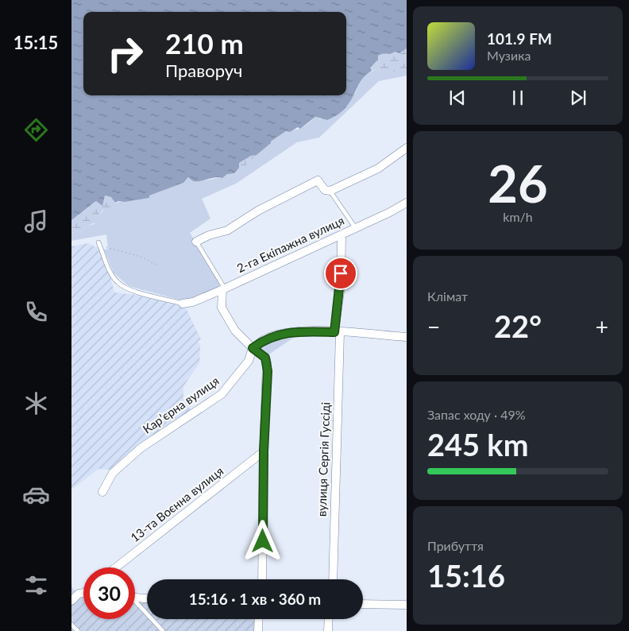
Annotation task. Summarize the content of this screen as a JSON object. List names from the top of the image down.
{
  "streets": {
    "street": [
      "2-га Екіпажна вулиця",
      "Карʼєрна вулиця",
      "вулиця Сергія Гуссіді",
      "13-та Воєнна вулиця"
    ]
  },
  "crossings": [
    ["2-га Екіпажна вулиця", "вулиця Сергія Гуссіді"]
  ],
  "page": {
    "tabs": "15:15",
    "turn": ["210 m", "Праворуч"],
    "song": ["101.9 FM", "Музика"],
    "tile": [
      ["26", "km/h"],
      "Клімат",
      ["Запас ходу · 49%", "245 km"],
      ["Прибуття", "15:16"]
    ],
    "heat": ["−", "22°", "+"],
    "limit": "30",
    "trip": "15:16 · 1 хв · 360 m"
  }
}
